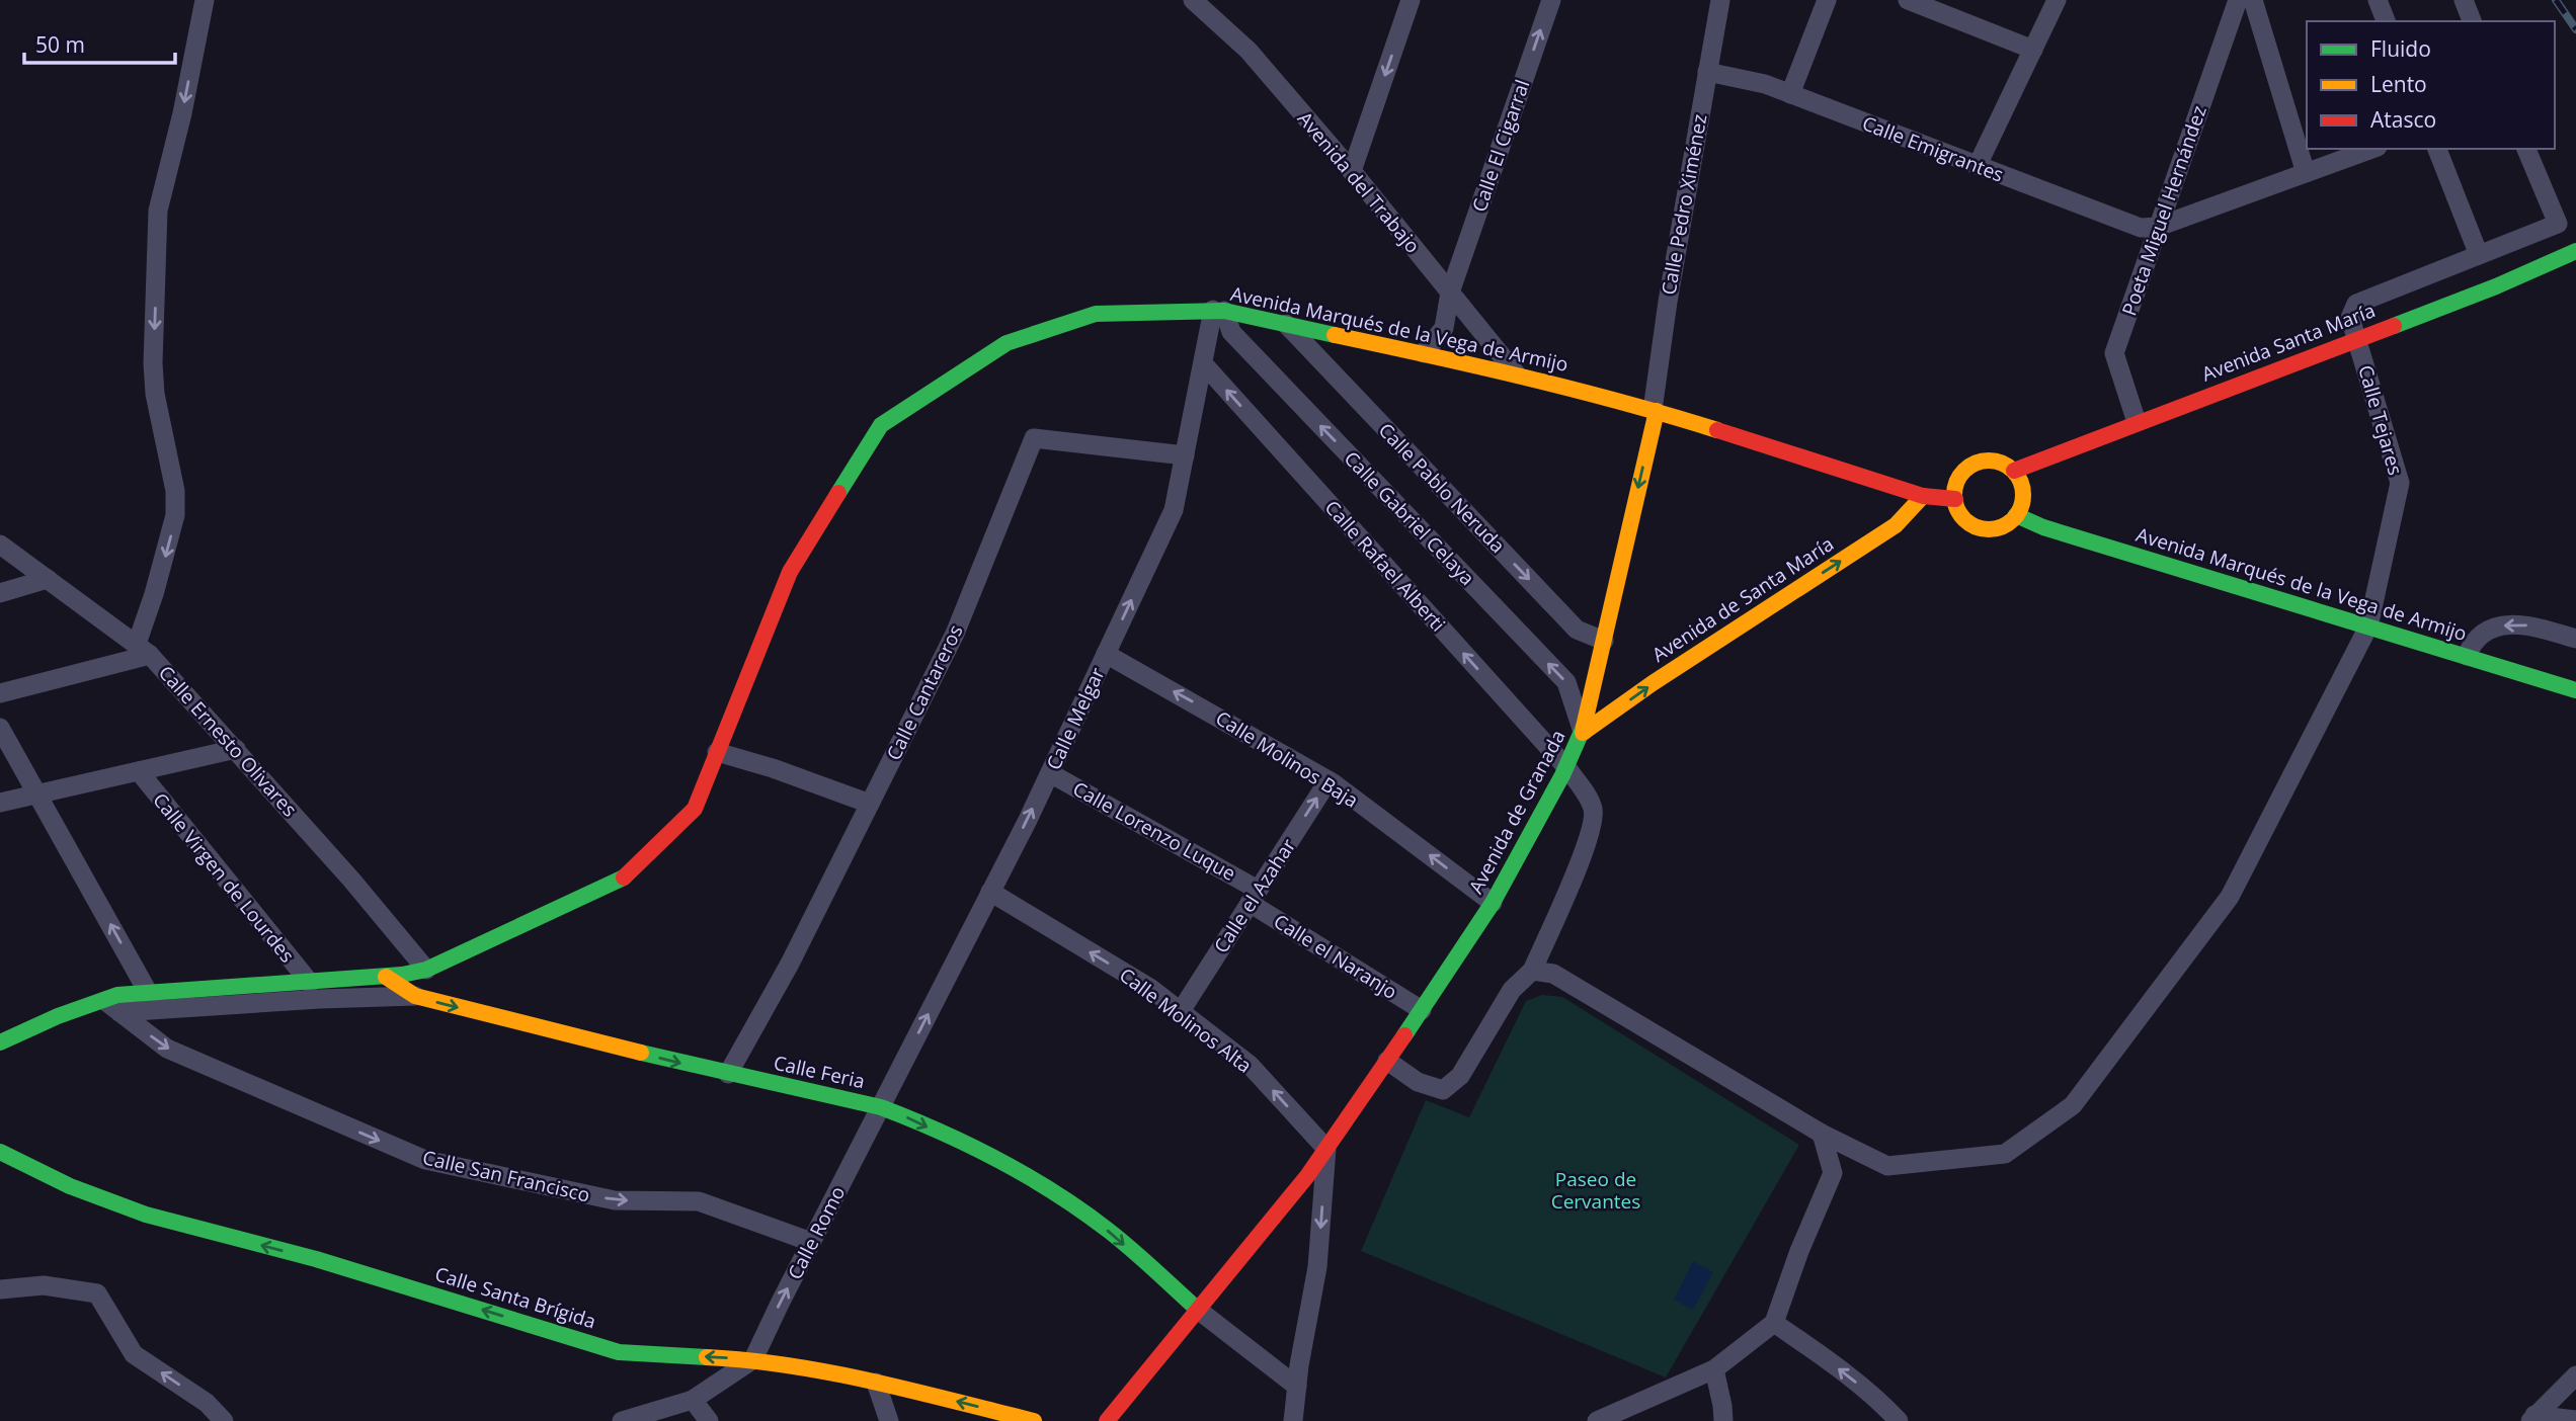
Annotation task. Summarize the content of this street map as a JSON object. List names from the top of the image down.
{
  "streets": {
    "street": [
      "Calle El Cigarral",
      "Calle Emigrantes",
      "Avenida del Trabajo",
      "Calle Pedro Ximénez",
      "Poeta Miguel Hernández",
      "Avenida Marqués de la Vega de Armijo",
      "Avenida Santa María",
      "Calle Tejares",
      "Calle Pablo Neruda",
      "Calle Gabriel Celaya",
      "Calle Rafael Alberti",
      "Avenida de Santa María",
      "Calle Cantareros",
      "Calle Melgar",
      "Calle Ernesto Olivares",
      "Calle Molinos Baja",
      "Avenida de Granada",
      "Calle Lorenzo Luque",
      "Calle Virgen de Lourdes",
      "Calle el Azahar",
      "Calle el Naranjo",
      "Calle Molinos Alta",
      "Calle Feria",
      "Calle San Francisco",
      "Calle Romo",
      "Calle Santa Brígida"
    ]
  },
  "crossings": [
    ["Calle El Cigarral", "Avenida del Trabajo"],
    ["Calle El Cigarral", "Avenida Marqués de la Vega de Armijo"],
    ["Calle Emigrantes", "Calle Pedro Ximénez"],
    ["Calle Emigrantes", "Poeta Miguel Hernández"],
    ["Avenida del Trabajo", "Avenida Marqués de la Vega de Armijo"],
    ["Calle Pedro Ximénez", "Avenida Marqués de la Vega de Armijo"],
    ["Calle Pedro Ximénez", "Avenida de Granada"],
    ["Poeta Miguel Hernández", "Avenida Santa María"],
    ["Avenida Marqués de la Vega de Armijo", "Avenida Santa María"],
    ["Avenida Marqués de la Vega de Armijo", "Calle Tejares"],
    ["Avenida Marqués de la Vega de Armijo", "Calle Pablo Neruda"],
    ["Avenida Marqués de la Vega de Armijo", "Calle Gabriel Celaya"],
    ["Avenida Marqués de la Vega de Armijo", "Avenida de Santa María"],
    ["Avenida Marqués de la Vega de Armijo", "Calle Melgar"],
    ["Avenida Marqués de la Vega de Armijo", "Calle Ernesto Olivares"],
    ["Avenida Marqués de la Vega de Armijo", "Avenida de Granada"],
    ["Avenida Marqués de la Vega de Armijo", "Calle Virgen de Lourdes"],
    ["Avenida Marqués de la Vega de Armijo", "Calle Feria"],
    ["Avenida Marqués de la Vega de Armijo", "Calle San Francisco"],
    ["Avenida Santa María", "Calle Tejares"],
    ["Calle Pablo Neruda", "Avenida de Granada"],
    ["Calle Gabriel Celaya", "Avenida de Santa María"],
    ["Calle Gabriel Celaya", "Calle Melgar"],
    ["Calle Gabriel Celaya", "Avenida de Granada"],
    ["Calle Rafael Alberti", "Calle Melgar"],
    ["Calle Rafael Alberti", "Avenida de Granada"],
    ["Avenida de Santa María", "Avenida de Granada"],
    ["Calle Cantareros", "Calle Melgar"],
    ["Calle Cantareros", "Calle Feria"],
    ["Calle Melgar", "Calle Molinos Baja"],
    ["Calle Melgar", "Calle Lorenzo Luque"],
    ["Calle Melgar", "Calle Molinos Alta"],
    ["Calle Melgar", "Calle Feria"],
    ["Calle Melgar", "Calle Romo"],
    ["Calle Molinos Baja", "Avenida de Granada"],
    ["Calle Molinos Baja", "Calle el Azahar"],
    ["Avenida de Granada", "Calle el Naranjo"],
    ["Avenida de Granada", "Calle Molinos Alta"],
    ["Avenida de Granada", "Calle Feria"],
    ["Calle Lorenzo Luque", "Calle el Azahar"],
    ["Calle Lorenzo Luque", "Calle el Naranjo"],
    ["Calle el Azahar", "Calle el Naranjo"],
    ["Calle el Azahar", "Calle Molinos Alta"],
    ["Calle Feria", "Calle Romo"],
    ["Calle San Francisco", "Calle Romo"],
    ["Calle Romo", "Calle Santa Brígida"]
  ],
  "one_way": [
    "Calle Pablo Neruda",
    "Calle Gabriel Celaya",
    "Calle Rafael Alberti",
    "Avenida de Santa María",
    "Calle Melgar",
    "Calle Molinos Baja",
    "Calle el Azahar",
    "Calle Molinos Alta",
    "Calle Feria",
    "Calle Romo",
    "Calle Santa Brígida"
  ],
  "parks": ["Paseo de Cervantes"],
  "legend": ["Fluido", "Lento", "Atasco"],
  "scale_bar": "50 m"
}
